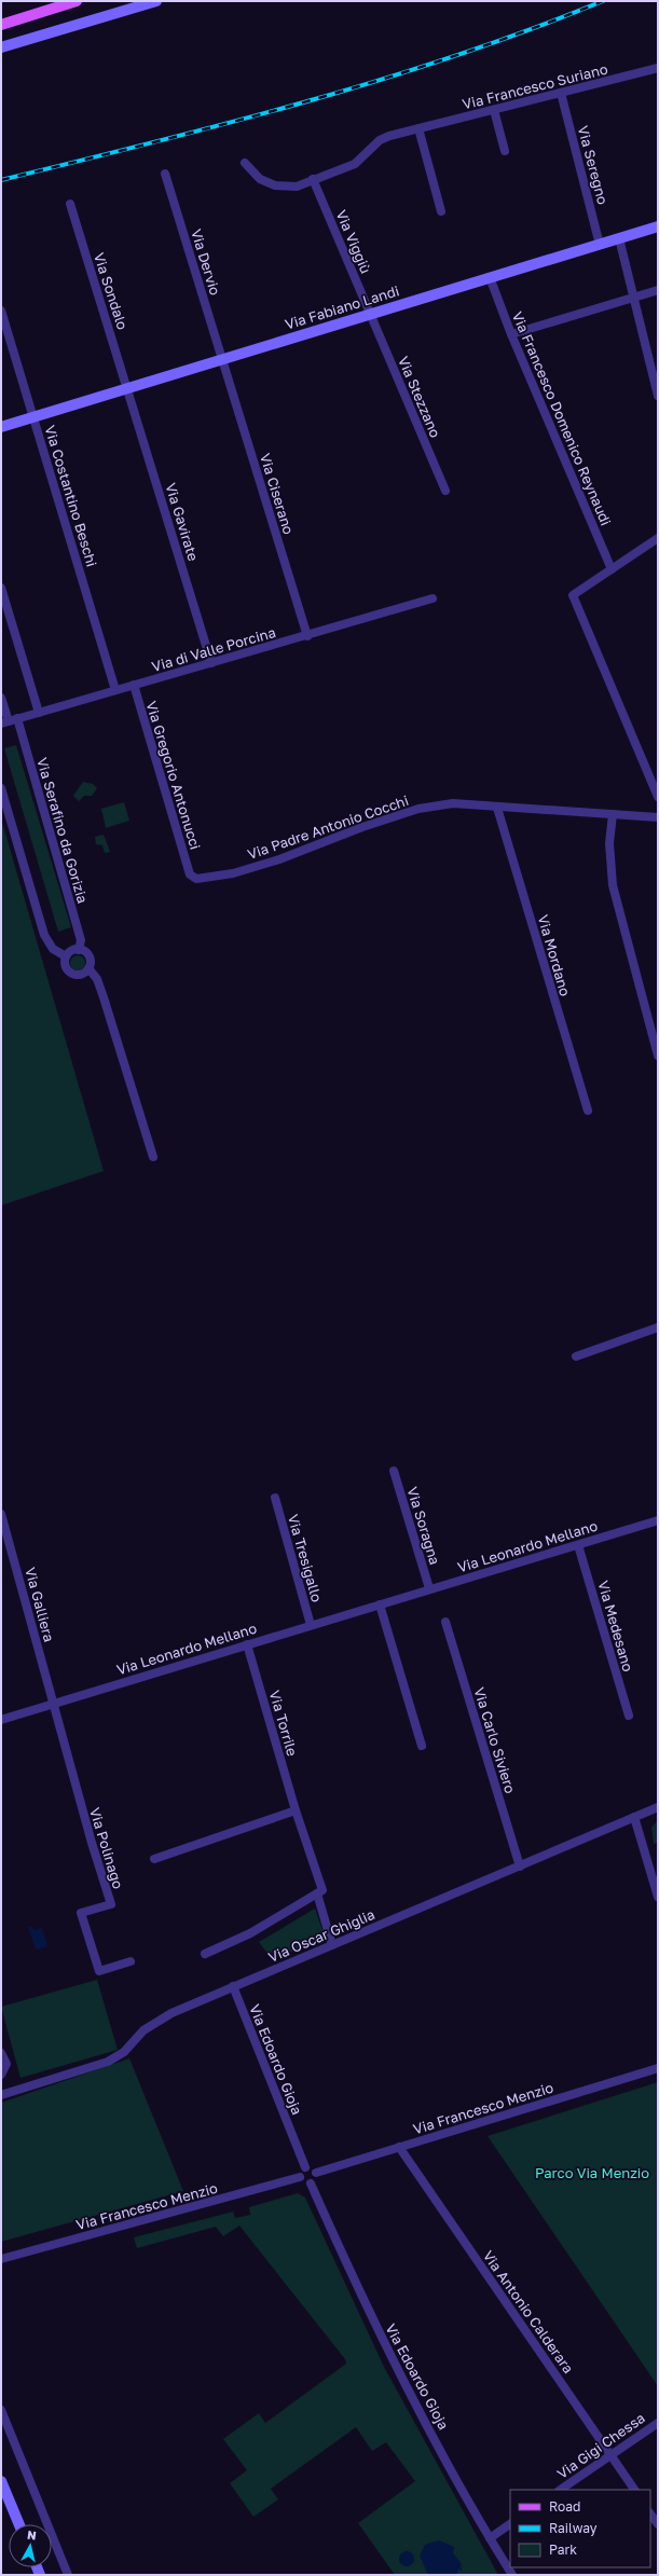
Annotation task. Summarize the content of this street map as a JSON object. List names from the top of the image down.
{
  "streets": {
    "street": [
      "Via Francesco Suriano",
      "Via Seregno",
      "Via Viggiù",
      "Via Dervio",
      "Via Sondalo",
      "Via Fabiano Landi",
      "Via Stezzano",
      "Via Francesco Domenico Reynaudi",
      "Via Ciserano",
      "Via Costantino Beschi",
      "Via Gavirate",
      "Via di Valle Porcina",
      "Via Gregorio Antonucci",
      "Via Padre Antonio Cocchi",
      "Via Serafino da Gorizia",
      "Via Mordano",
      "Via Soragna",
      "Via Leonardo Mellano",
      "Via Tresigallo",
      "Via Galliera",
      "Via Medesano",
      "Via Torrile",
      "Via Carlo Siviero",
      "Via Polinago",
      "Via Oscar Ghiglia",
      "Via Edoardo Gioja",
      "Via Francesco Menzio",
      "Via Antonio Calderara",
      "Via Gigi Chessa"
    ]
  },
  "crossings": [
    ["Via Francesco Suriano", "Via Seregno"],
    ["Via Francesco Suriano", "Via Viggiù"],
    ["Via Seregno", "Via Fabiano Landi"],
    ["Via Viggiù", "Via Fabiano Landi"],
    ["Via Viggiù", "Via Stezzano"],
    ["Via Dervio", "Via Fabiano Landi"],
    ["Via Dervio", "Via Ciserano"],
    ["Via Sondalo", "Via Fabiano Landi"],
    ["Via Sondalo", "Via Gavirate"],
    ["Via Fabiano Landi", "Via Stezzano"],
    ["Via Fabiano Landi", "Via Francesco Domenico Reynaudi"],
    ["Via Fabiano Landi", "Via Ciserano"],
    ["Via Fabiano Landi", "Via Costantino Beschi"],
    ["Via Fabiano Landi", "Via Gavirate"],
    ["Via Ciserano", "Via di Valle Porcina"],
    ["Via Costantino Beschi", "Via di Valle Porcina"],
    ["Via Gavirate", "Via di Valle Porcina"],
    ["Via di Valle Porcina", "Via Gregorio Antonucci"],
    ["Via di Valle Porcina", "Via Serafino da Gorizia"],
    ["Via Gregorio Antonucci", "Via Padre Antonio Cocchi"],
    ["Via Padre Antonio Cocchi", "Via Mordano"],
    ["Via Soragna", "Via Leonardo Mellano"],
    ["Via Leonardo Mellano", "Via Tresigallo"],
    ["Via Leonardo Mellano", "Via Galliera"],
    ["Via Leonardo Mellano", "Via Medesano"],
    ["Via Leonardo Mellano", "Via Torrile"],
    ["Via Leonardo Mellano", "Via Polinago"],
    ["Via Galliera", "Via Polinago"],
    ["Via Torrile", "Via Oscar Ghiglia"],
    ["Via Carlo Siviero", "Via Oscar Ghiglia"],
    ["Via Oscar Ghiglia", "Via Edoardo Gioja"],
    ["Via Edoardo Gioja", "Via Francesco Menzio"],
    ["Via Francesco Menzio", "Via Antonio Calderara"],
    ["Via Antonio Calderara", "Via Gigi Chessa"]
  ],
  "parks": ["Parco Via Menzio"],
  "legend": ["Road", "Railway", "Park"],
  "north": "top"
}
